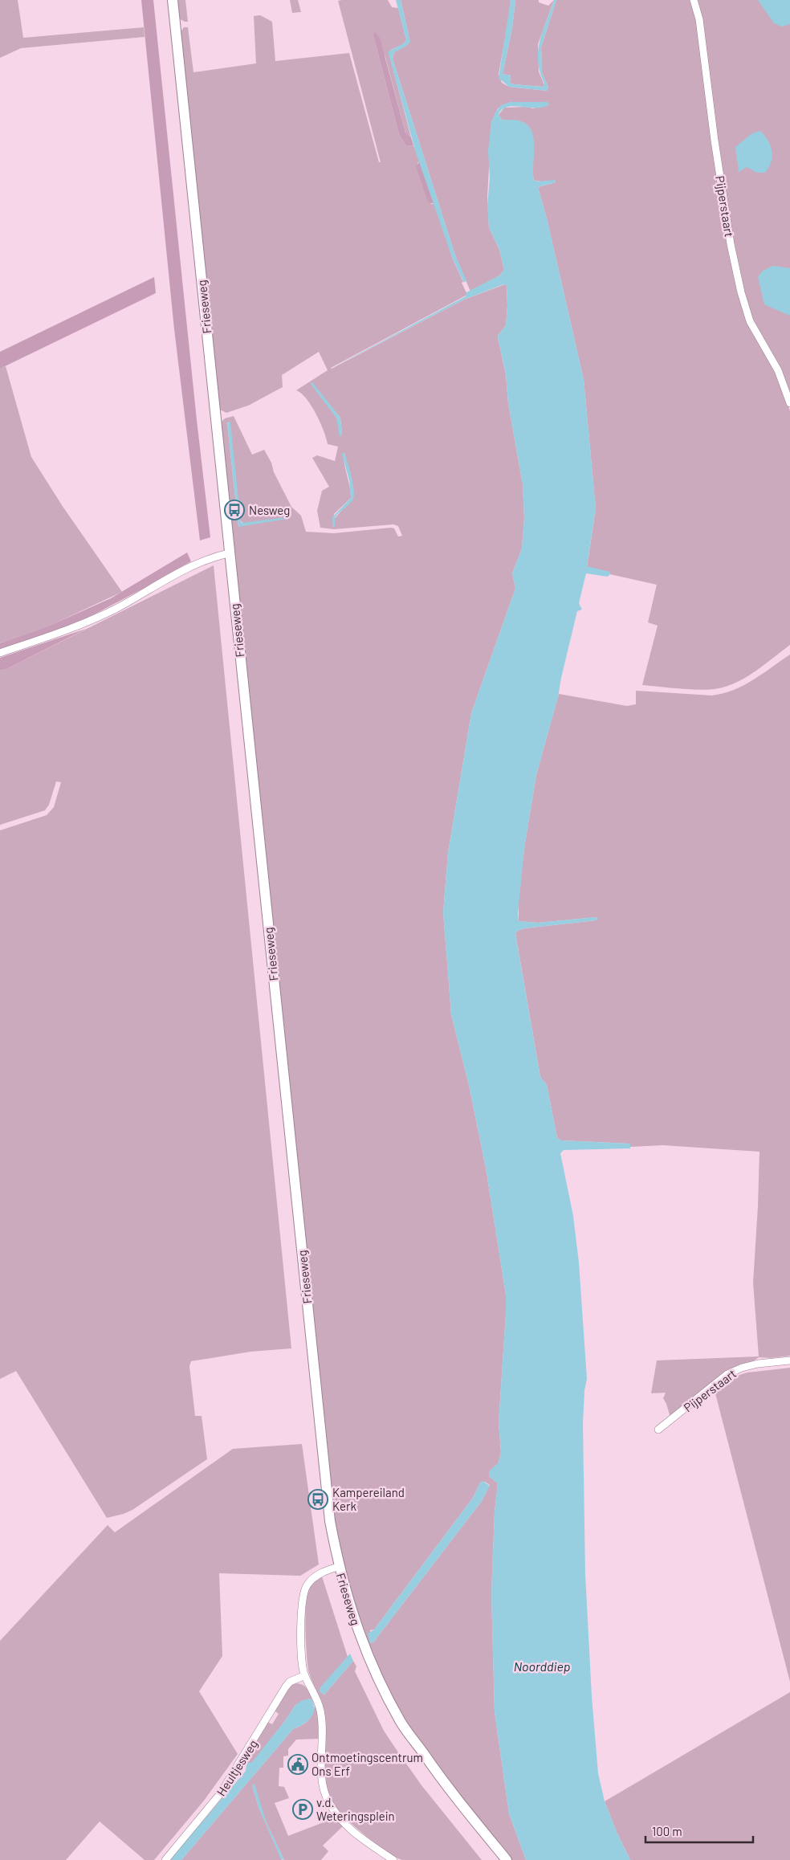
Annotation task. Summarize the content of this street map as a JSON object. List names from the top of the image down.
{
  "streets": {
    "main road": ["Frieseweg"],
    "street": ["Pijperstaart", "Heultjesweg"]
  },
  "water": ["Noorddiep"],
  "places": {
    "bus stop": ["Nesweg", "Kampereiland Kerk"],
    "public building": ["Ontmoetingscentrum Ons Erf"],
    "parking": ["v.d. Weteringsplein"]
  },
  "scale_bar": "100 m"
}
